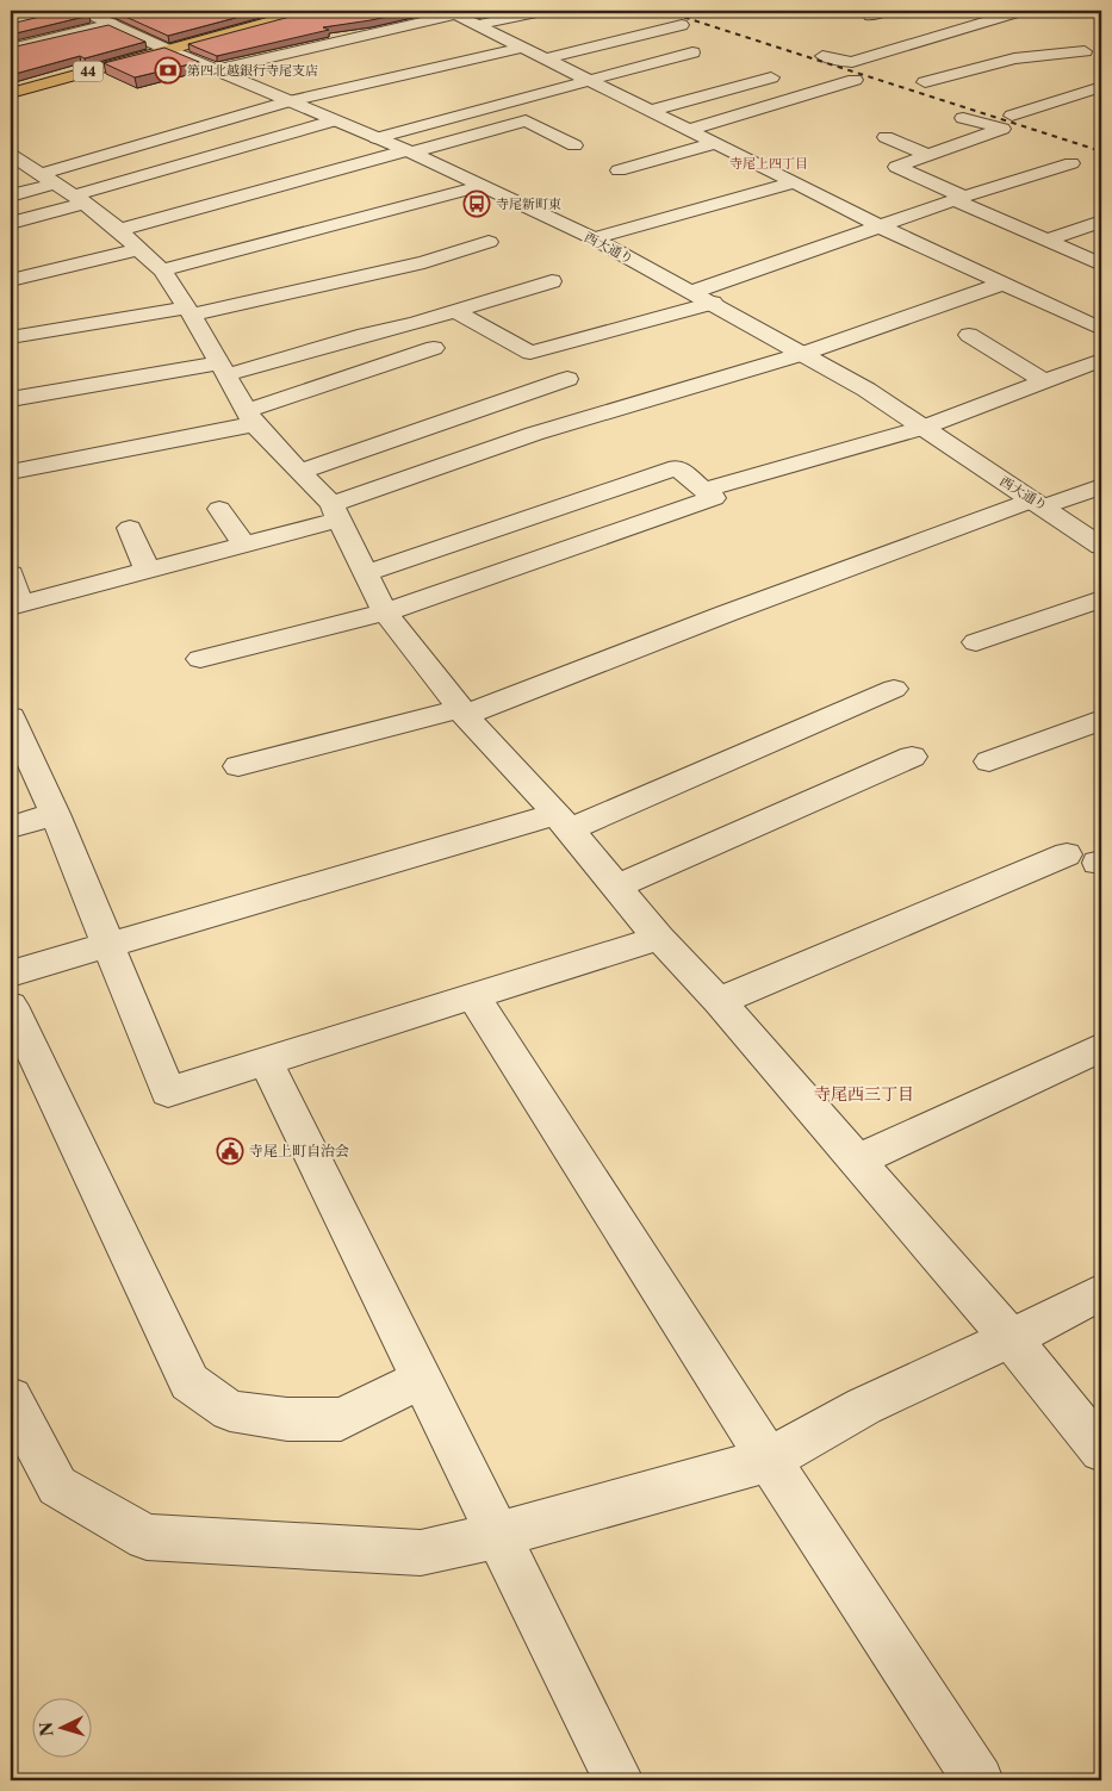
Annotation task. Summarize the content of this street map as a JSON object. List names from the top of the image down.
{
  "streets": {
    "main road": ["44"],
    "street": ["西大通り"]
  },
  "crossings": [
    ["44", "西大通り"]
  ],
  "districts": ["寺尾上四丁目", "寺尾西三丁目"],
  "places": {
    "bank": ["第四北越銀行寺尾支店"],
    "bus stop": ["寺尾新町東"],
    "public building": ["寺尾上町自治会"]
  },
  "north": "left"
}
